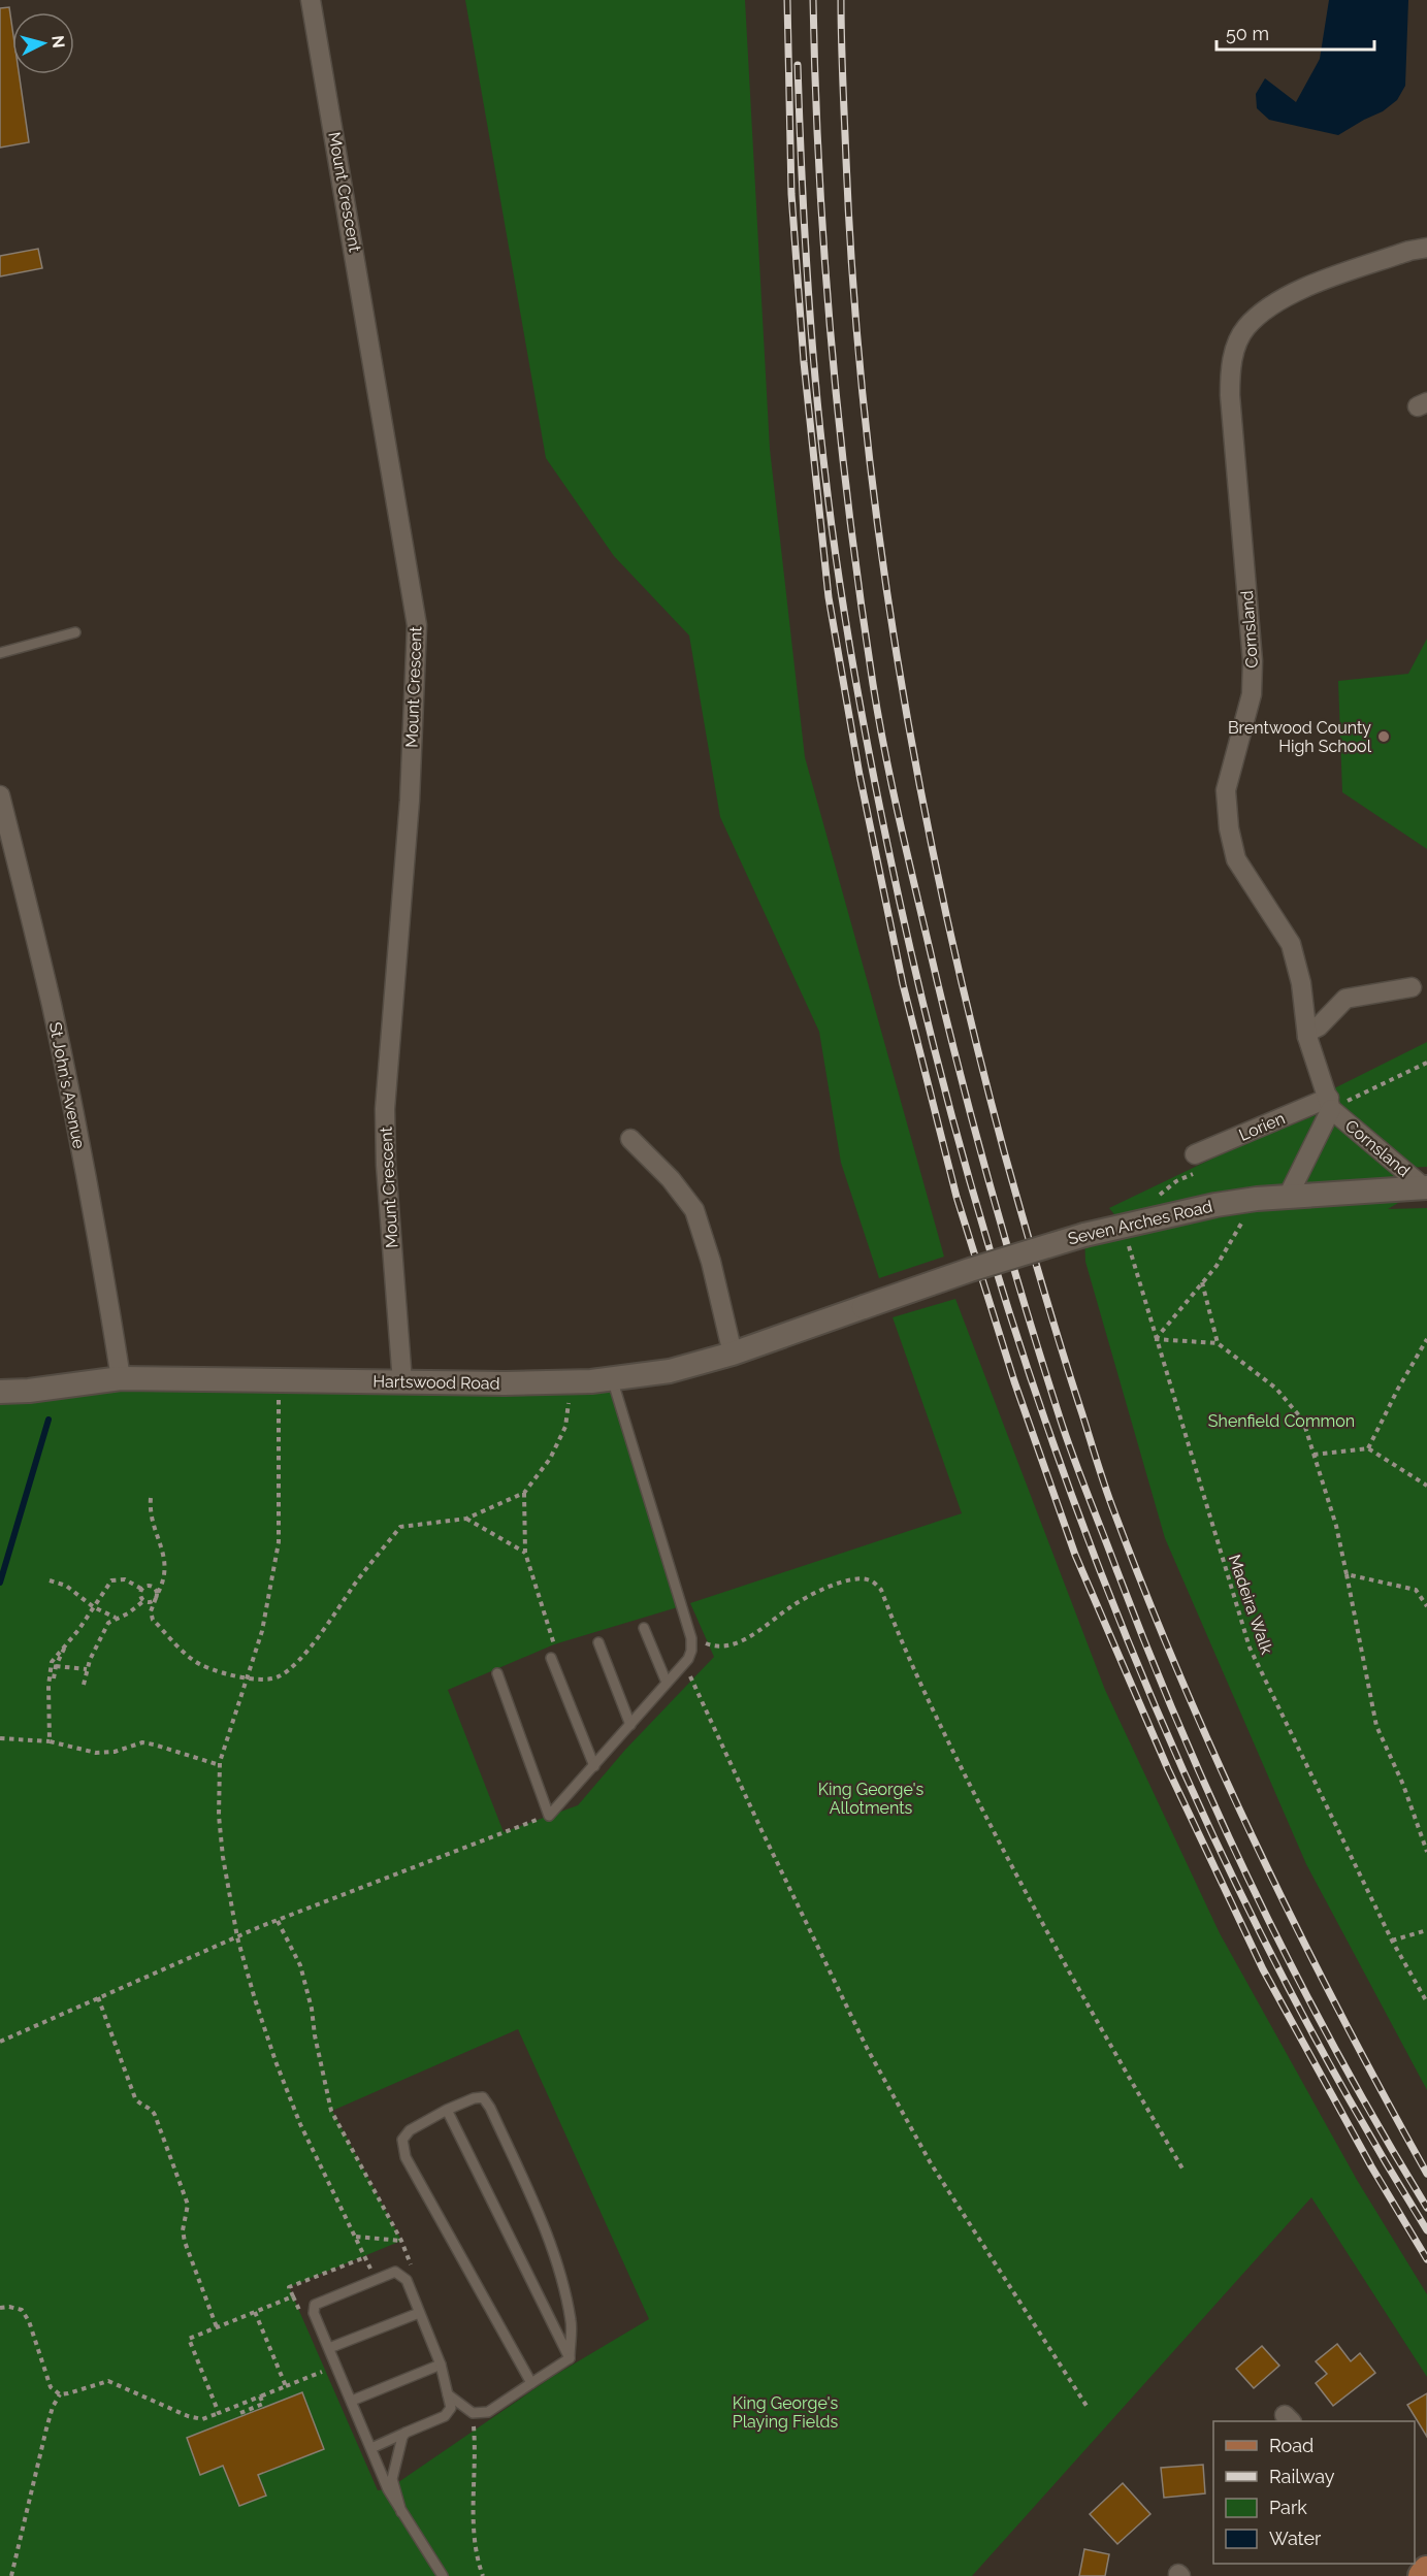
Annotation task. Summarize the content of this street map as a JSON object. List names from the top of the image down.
{
  "streets": {
    "street": [
      "Mount Crescent",
      "Cornsland",
      "St John's Avenue",
      "Lorien",
      "Seven Arches Road",
      "Hartswood Road"
    ],
    "path": ["Madeira Walk"]
  },
  "crossings": [
    ["Mount Crescent", "Hartswood Road"],
    ["Cornsland", "Lorien"],
    ["Cornsland", "Seven Arches Road"],
    ["St John's Avenue", "Hartswood Road"],
    ["Seven Arches Road", "Hartswood Road"],
    ["Seven Arches Road", "Madeira Walk"]
  ],
  "parks": ["Shenfield Common", "King George's Allotments", "King George's Playing Fields"],
  "places": ["Brentwood County High School"],
  "legend": [
    "Road",
    "Railway",
    "Park",
    "Water"
  ],
  "scale_bar": "50 m",
  "north": "right"
}
